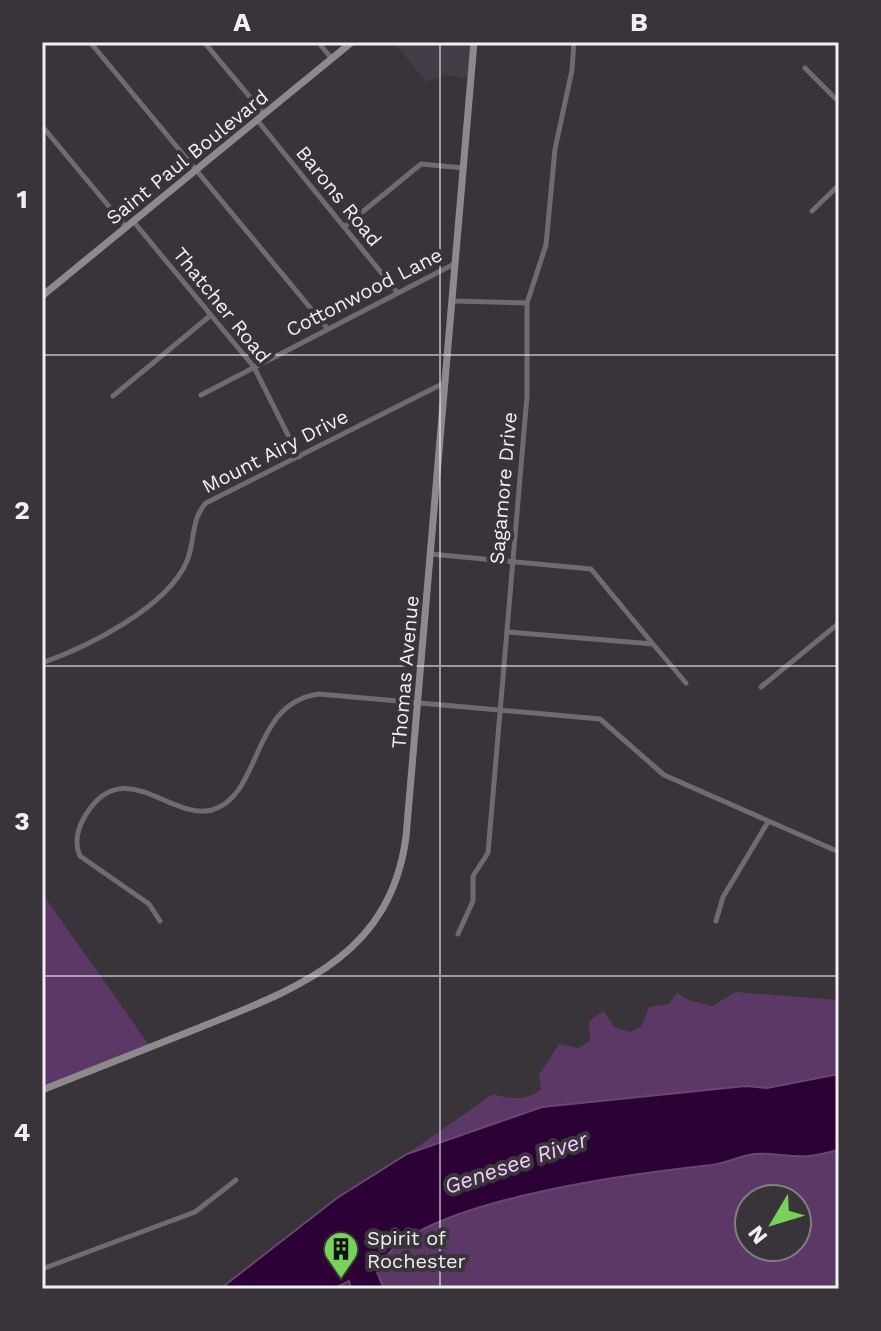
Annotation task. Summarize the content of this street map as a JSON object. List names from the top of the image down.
{
  "streets": {
    "main road": ["Saint Paul Boulevard", "Thomas Avenue"],
    "street": [
      "Barons Road",
      "Cottonwood Lane",
      "Thatcher Road",
      "Mount Airy Drive",
      "Sagamore Drive"
    ]
  },
  "crossings": [
    ["Saint Paul Boulevard", "Barons Road"],
    ["Saint Paul Boulevard", "Thatcher Road"],
    ["Barons Road", "Cottonwood Lane"],
    ["Cottonwood Lane", "Thatcher Road"],
    ["Cottonwood Lane", "Thomas Avenue"],
    ["Thatcher Road", "Mount Airy Drive"],
    ["Mount Airy Drive", "Thomas Avenue"]
  ],
  "water": ["Genesee River"],
  "places": {
    "building": ["Spirit of Rochester"]
  },
  "north": "bottom left",
  "grid": {
    "columns": ["A", "B"],
    "rows": [
      "1",
      "2",
      "3",
      "4"
    ]
  }
}
